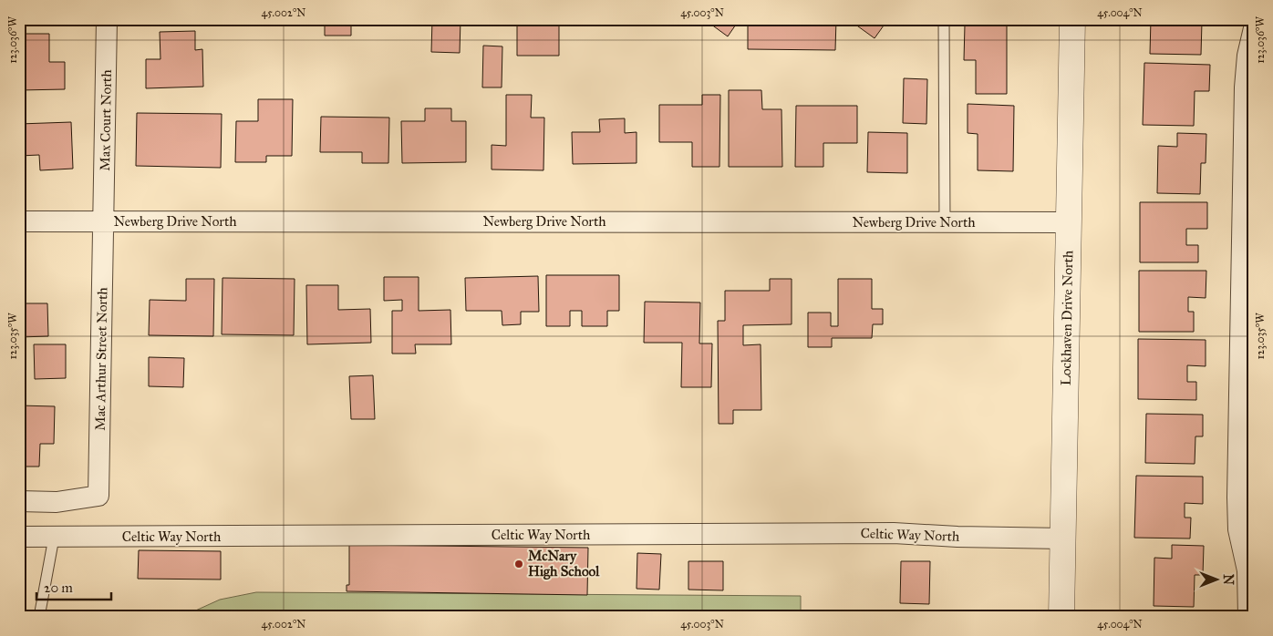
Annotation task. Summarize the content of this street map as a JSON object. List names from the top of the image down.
{
  "streets": {
    "street": [
      "Max Court North",
      "Newberg Drive North",
      "Lockhaven Drive North",
      "Mac Arthur Street North",
      "Celtic Way North"
    ]
  },
  "crossings": [
    ["Max Court North", "Newberg Drive North"],
    ["Max Court North", "Mac Arthur Street North"],
    ["Newberg Drive North", "Lockhaven Drive North"],
    ["Newberg Drive North", "Mac Arthur Street North"],
    ["Lockhaven Drive North", "Celtic Way North"]
  ],
  "places": ["McNary High School"],
  "scale_bar": "20 m",
  "north": "right",
  "coordinates": [
    "45.002°N",
    "45.003°N",
    "45.004°N",
    "123.036°W",
    "123.035°W"
  ]
}
